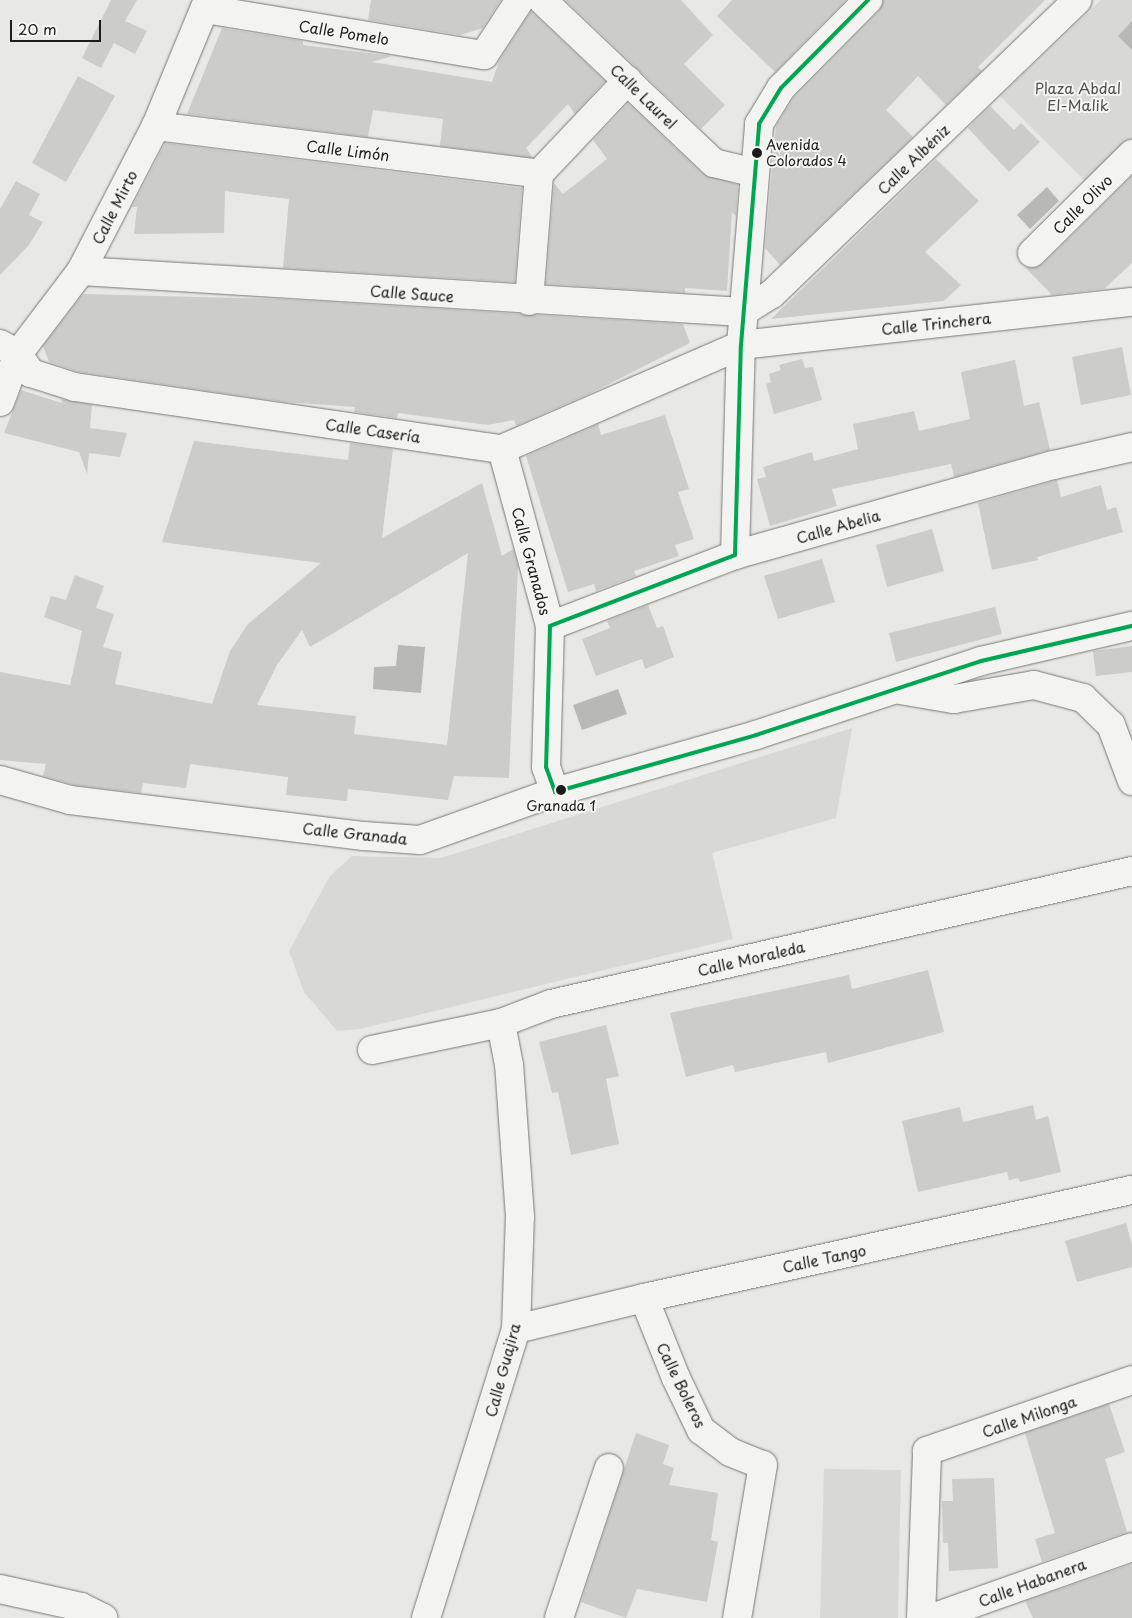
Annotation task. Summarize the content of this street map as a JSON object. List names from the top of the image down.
{
  "streets": {
    "street": [
      "Calle Pomelo",
      "Calle Laurel",
      "Calle Limón",
      "Calle Albéniz",
      "Calle Olivo",
      "Calle Mirto",
      "Calle Sauce",
      "Calle Trinchera",
      "Calle Casería",
      "Calle Abelia",
      "Calle Granados",
      "Calle Granada",
      "Calle Moraleda",
      "Calle Tango",
      "Calle Guajira",
      "Calle Boleros",
      "Calle Milonga",
      "Calle Habanera"
    ]
  },
  "crossings": [
    ["Calle Pomelo", "Calle Mirto"],
    ["Calle Limón", "Calle Mirto"],
    ["Calle Albéniz", "Calle Sauce"],
    ["Calle Mirto", "Calle Sauce"],
    ["Calle Mirto", "Calle Casería"],
    ["Calle Casería", "Calle Granados"],
    ["Calle Abelia", "Calle Granados"],
    ["Calle Granados", "Calle Granada"],
    ["Calle Moraleda", "Calle Guajira"],
    ["Calle Tango", "Calle Guajira"],
    ["Calle Tango", "Calle Boleros"]
  ],
  "parks": ["Plaza Abdal El-Malik"],
  "places": ["Avenida Colorados 4", "Granada 1"],
  "scale_bar": "20 m"
}
